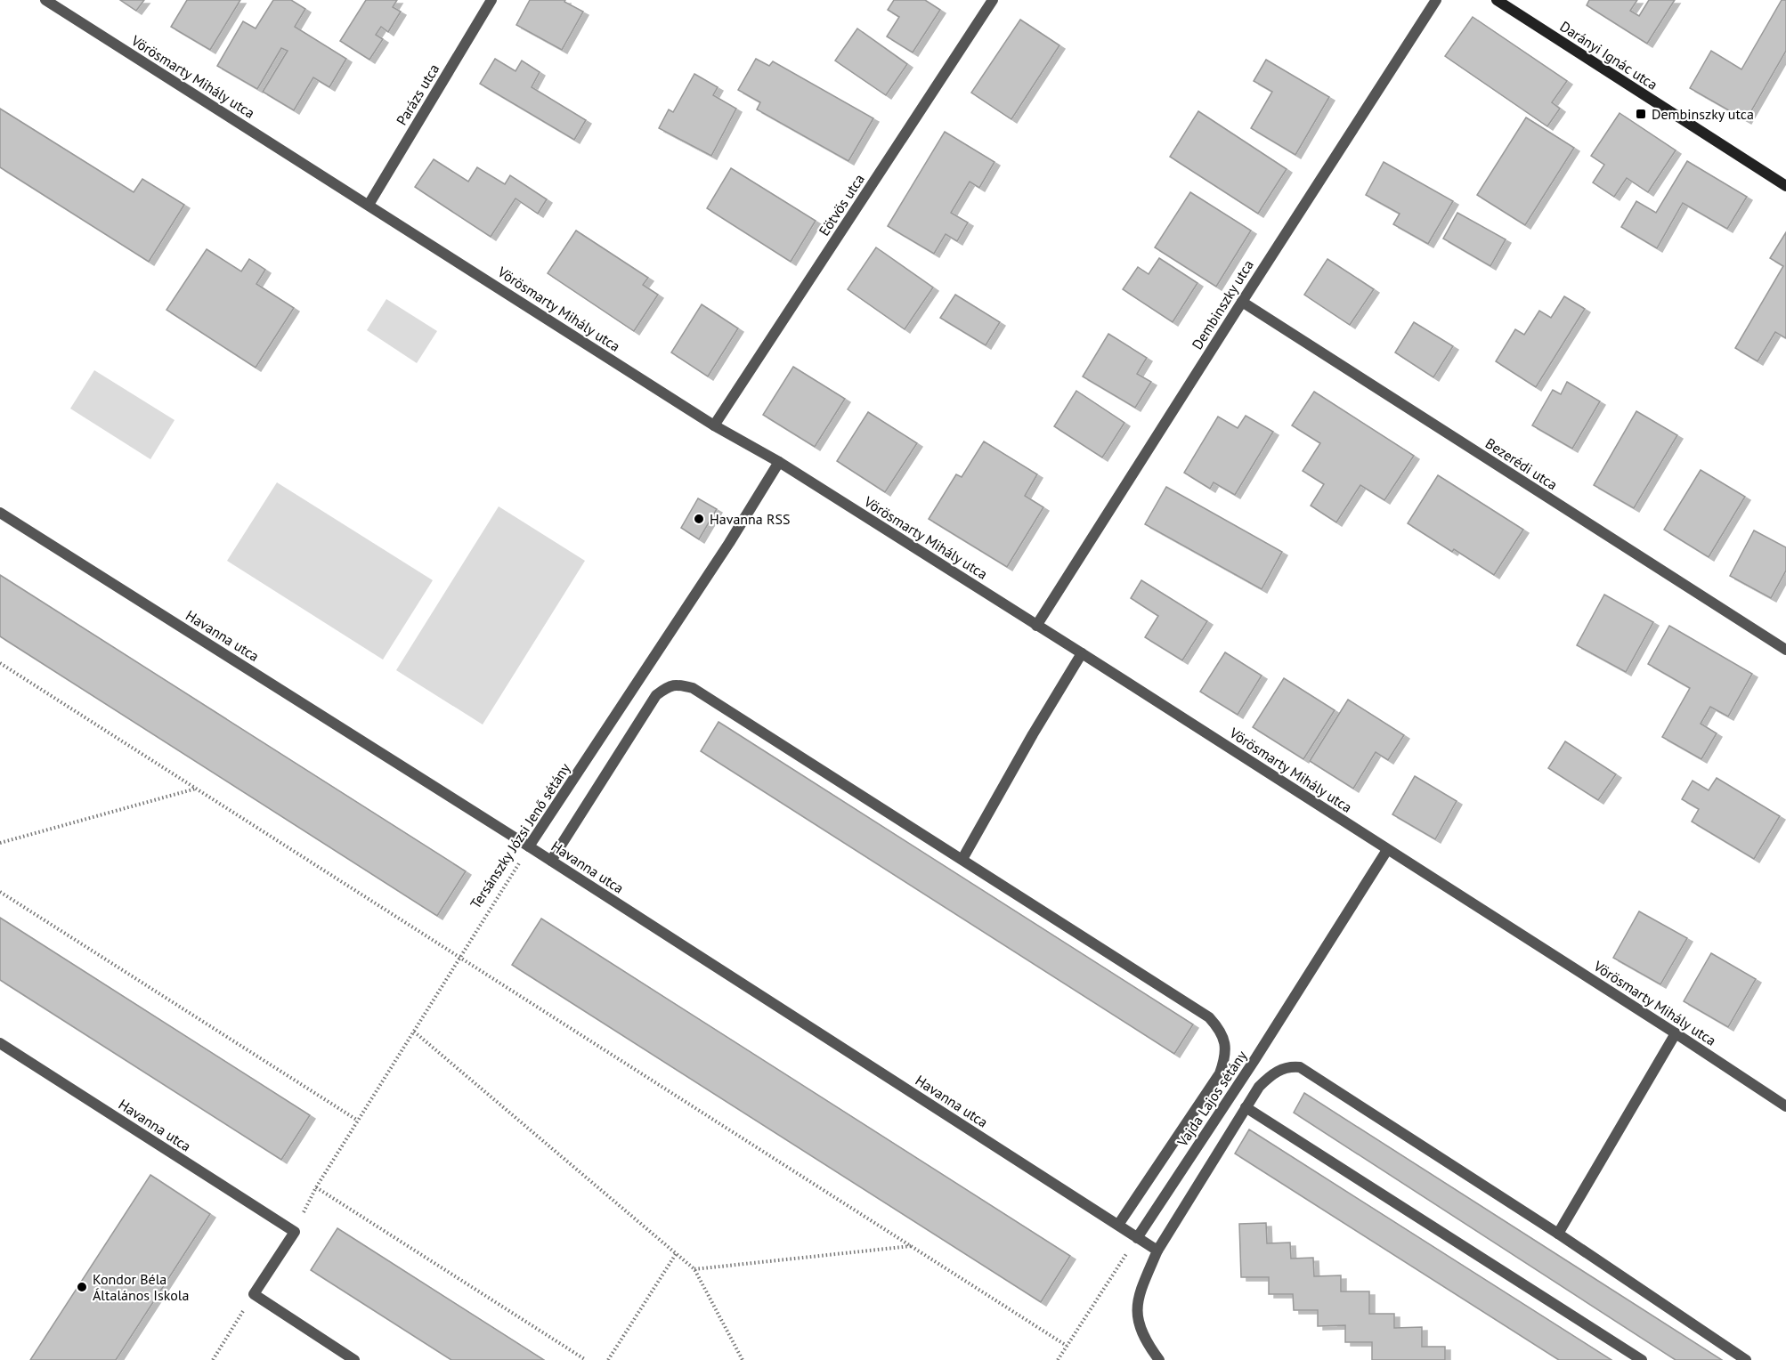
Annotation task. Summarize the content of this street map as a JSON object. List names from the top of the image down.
{
  "streets": {
    "street": [
      "Darányi Ignác utca",
      "Vörösmarty Mihály utca",
      "Parázs utca",
      "Eötvös utca",
      "Dembinszky utca",
      "Bezerédi utca",
      "Havanna utca",
      "Tersánszky Józsi Jenő sétány",
      "Vajda Lajos sétány"
    ]
  },
  "crossings": [
    ["Vörösmarty Mihály utca", "Parázs utca"],
    ["Vörösmarty Mihály utca", "Eötvös utca"],
    ["Vörösmarty Mihály utca", "Dembinszky utca"],
    ["Vörösmarty Mihály utca", "Tersánszky Józsi Jenő sétány"],
    ["Vörösmarty Mihály utca", "Vajda Lajos sétány"],
    ["Dembinszky utca", "Bezerédi utca"],
    ["Havanna utca", "Tersánszky Józsi Jenő sétány"],
    ["Havanna utca", "Vajda Lajos sétány"]
  ],
  "places": {
    "transit": ["Dembinszky utca"],
    "other": ["Havanna RSS", "Kondor Béla Általános Iskola"]
  }
}
